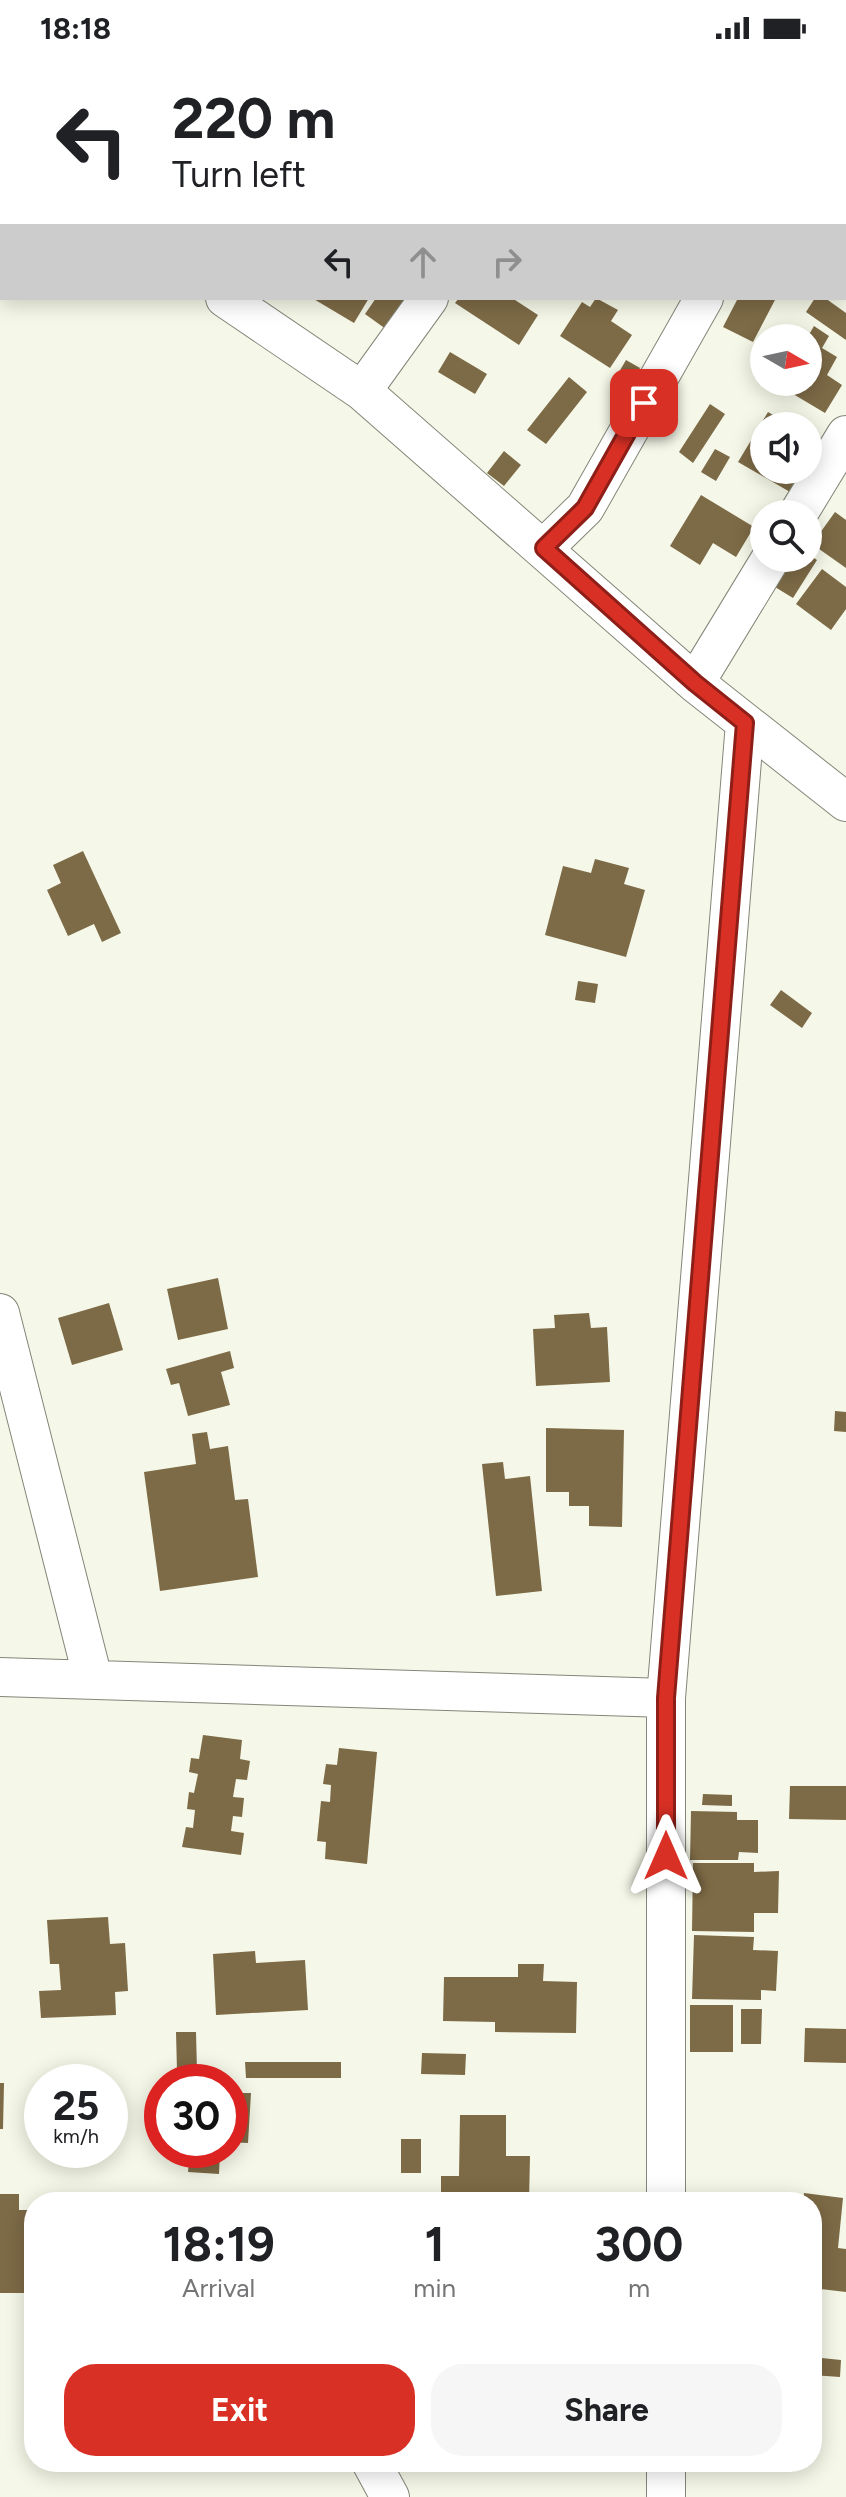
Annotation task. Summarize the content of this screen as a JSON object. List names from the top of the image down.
{
  "north": "right",
  "page": {
    "status": "18:18",
    "turn": ["220 m", "Turn left"],
    "speed": "25 km/h",
    "limit": "30",
    "eta": [
      "18:19",
      "Arrival",
      "1",
      "min",
      "300",
      "m"
    ],
    "buttons": ["Exit", "Share"]
  }
}
